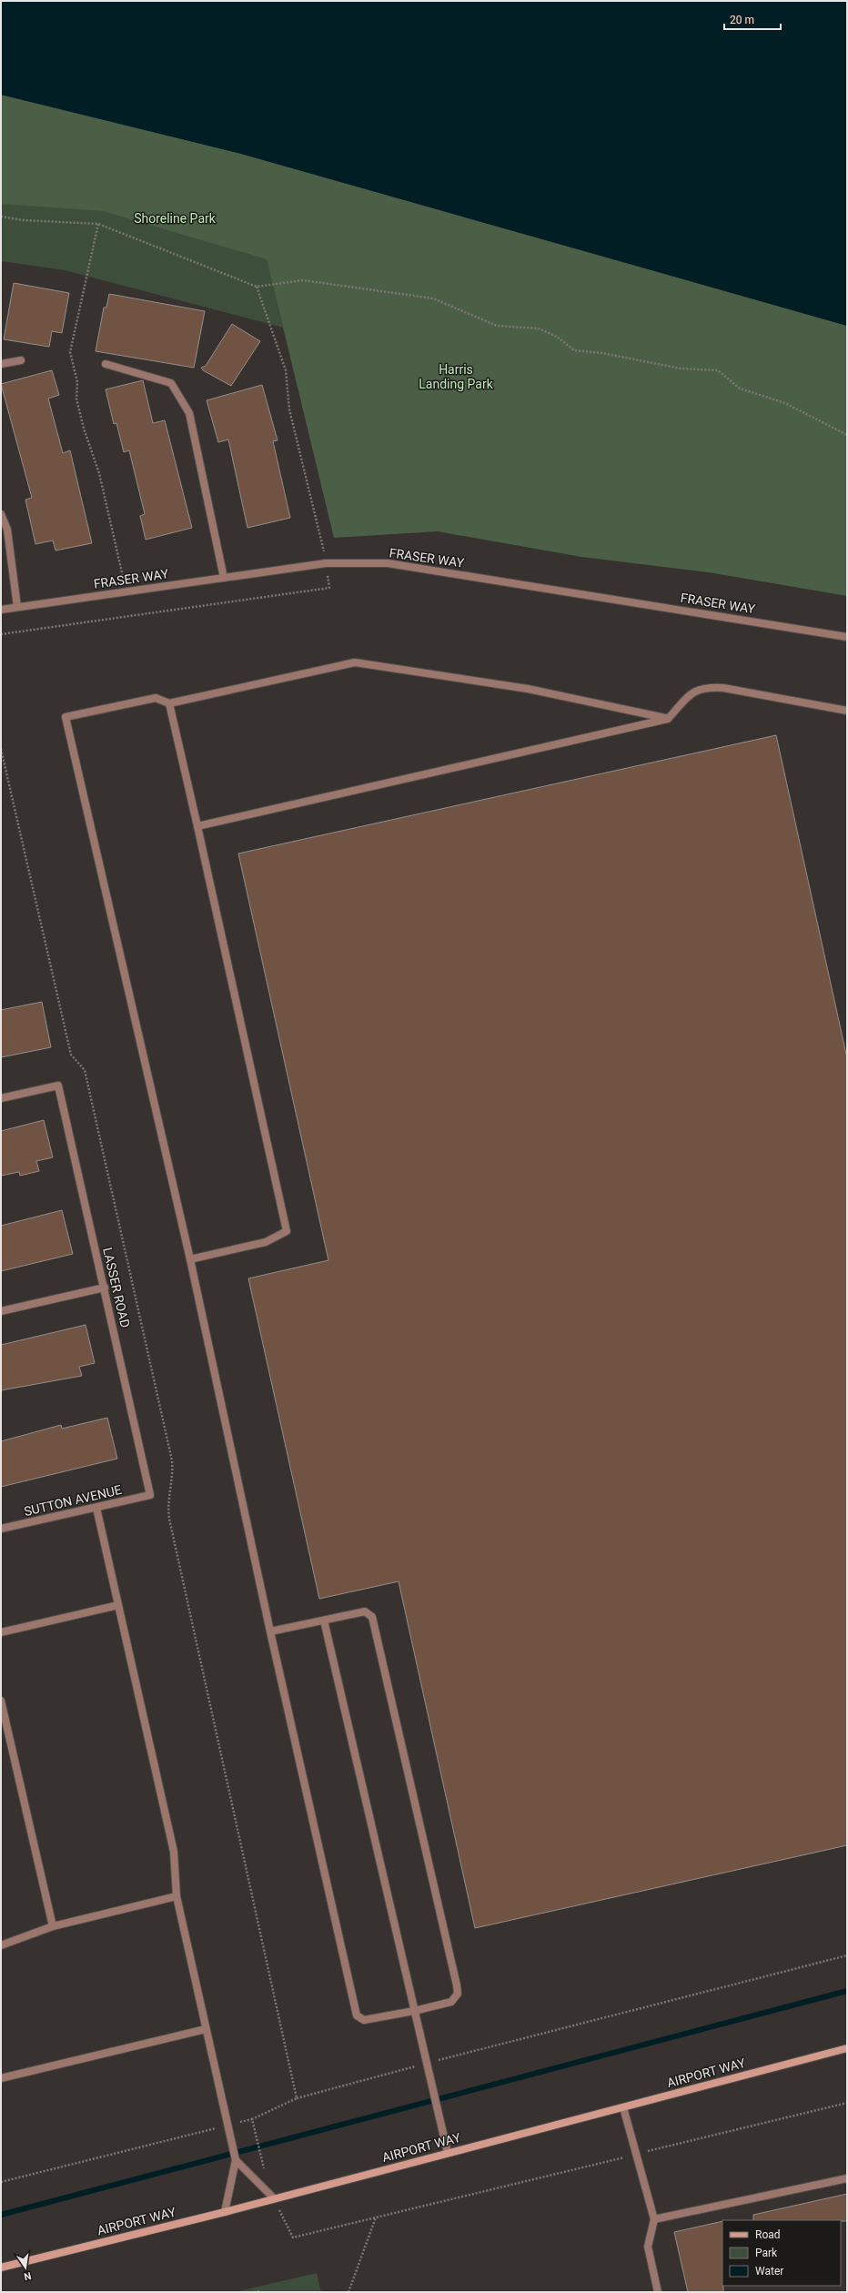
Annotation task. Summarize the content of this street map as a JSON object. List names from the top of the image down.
{
  "streets": {
    "main road": ["AIRPORT WAY"],
    "street": ["FRASER WAY", "LASSER ROAD", "SUTTON AVENUE"]
  },
  "crossings": [
    ["LASSER ROAD", "SUTTON AVENUE"]
  ],
  "parks": ["Shoreline Park", "Harris Landing Park"],
  "legend": ["Road", "Park", "Water"],
  "scale_bar": "20 m",
  "north": "bottom"
}
